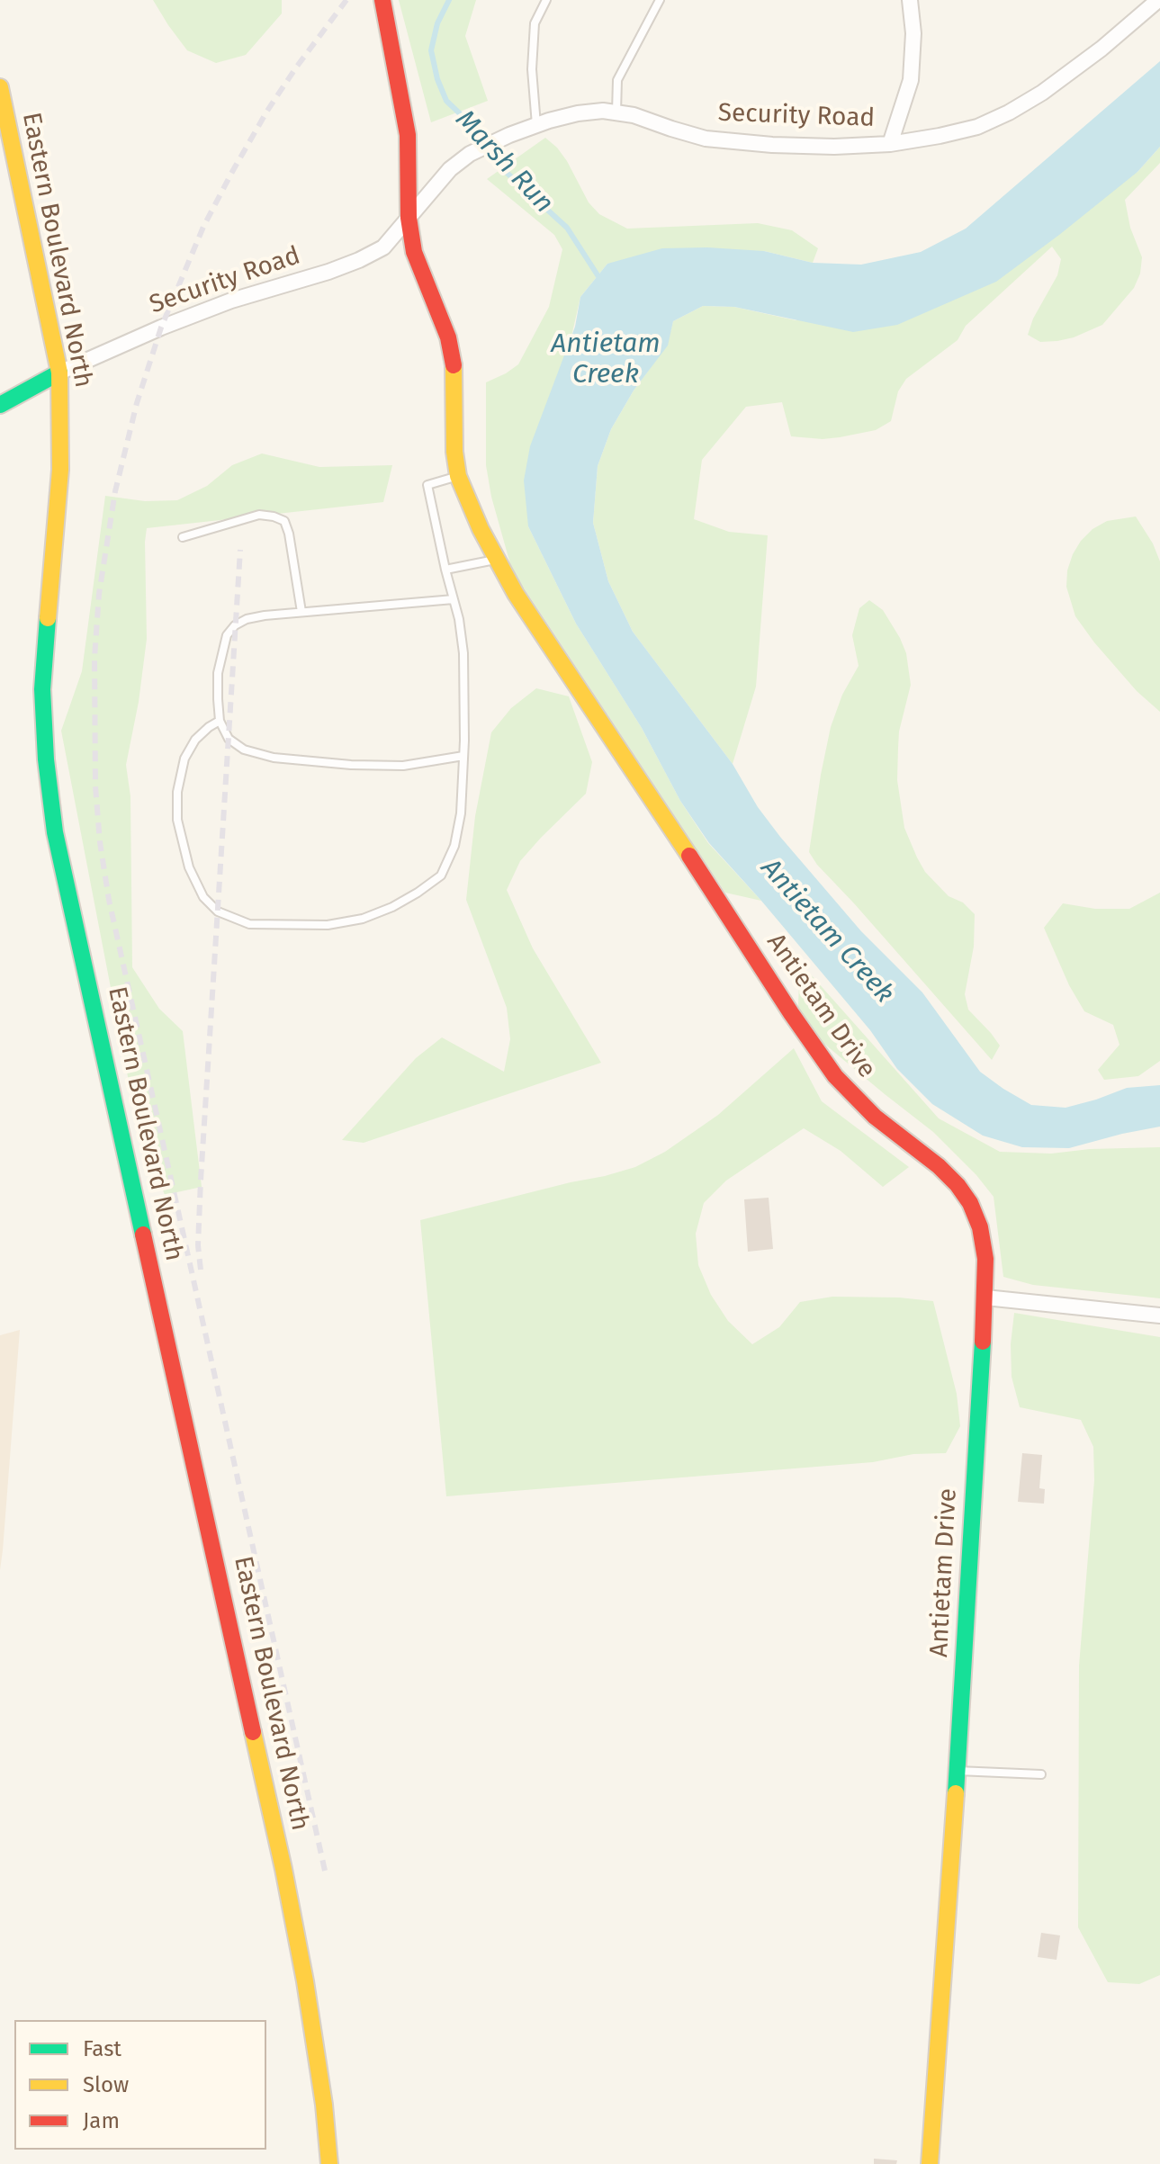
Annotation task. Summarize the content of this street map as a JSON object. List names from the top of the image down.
{
  "streets": {
    "street": ["Security Road", "Eastern Boulevard North", "Antietam Drive"]
  },
  "crossings": [
    ["Security Road", "Eastern Boulevard North"],
    ["Security Road", "Antietam Drive"]
  ],
  "water": ["Marsh Run", "Antietam Creek"],
  "legend": ["Fast", "Slow", "Jam"]
}
